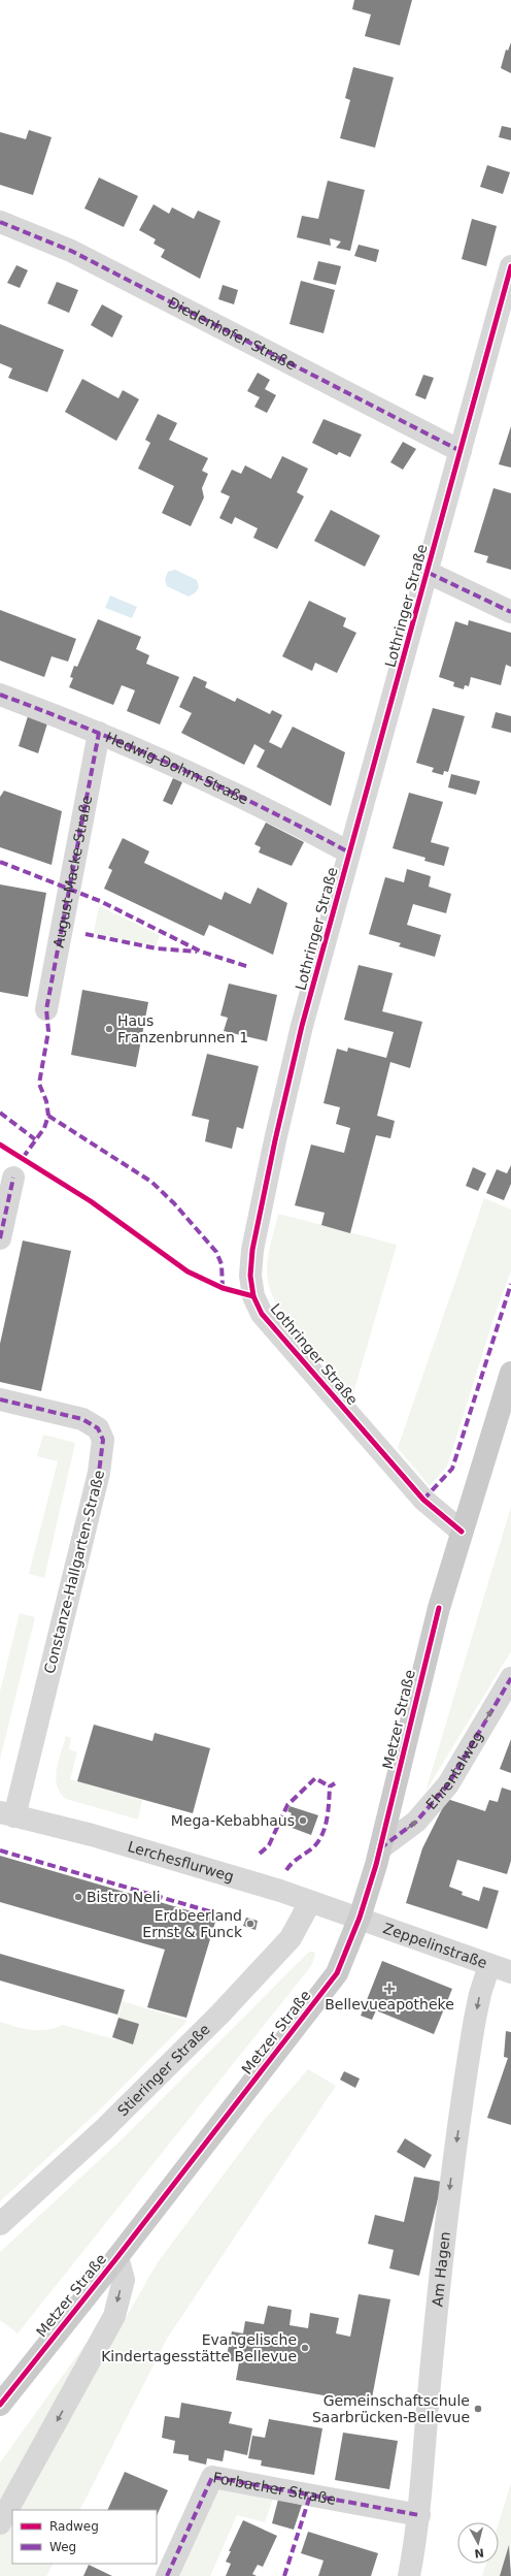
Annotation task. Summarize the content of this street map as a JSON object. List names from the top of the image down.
{
  "streets": {
    "main road": ["Metzer Straße"],
    "street": [
      "Diedenhofer Straße",
      "Lothringer Straße",
      "Hedwig-Dohm-Straße",
      "August-Macke-Straße",
      "Constanze-Hallgarten-Straße",
      "Ehrentalweg",
      "Lerchesflurweg",
      "Zeppelinstraße",
      "Stieringer Straße",
      "Am Hagen",
      "Forbacher Straße"
    ]
  },
  "crossings": [
    ["Diedenhofer Straße", "Lothringer Straße"],
    ["Lothringer Straße", "Hedwig-Dohm-Straße"],
    ["Lothringer Straße", "Metzer Straße"],
    ["Hedwig-Dohm-Straße", "August-Macke-Straße"],
    ["Constanze-Hallgarten-Straße", "Lerchesflurweg"],
    ["Metzer Straße", "Ehrentalweg"],
    ["Metzer Straße", "Lerchesflurweg"],
    ["Metzer Straße", "Zeppelinstraße"],
    ["Lerchesflurweg", "Zeppelinstraße"],
    ["Lerchesflurweg", "Stieringer Straße"],
    ["Zeppelinstraße", "Am Hagen"],
    ["Am Hagen", "Forbacher Straße"]
  ],
  "one_way": ["Ehrentalweg", "Am Hagen"],
  "places": {
    "other": [
      "Haus Franzenbrunnen 1",
      "Mega-Kebabhaus",
      "Bistro Neli",
      "Erdbeerland Ernst & Funck",
      "Evangelische Kindertagesstätte Bellevue",
      "Gemeinschaftschule Saarbrücken-Bellevue"
    ],
    "health": ["Bellevueapotheke"]
  },
  "legend": ["Radweg", "Weg"],
  "north": "bottom"
}
